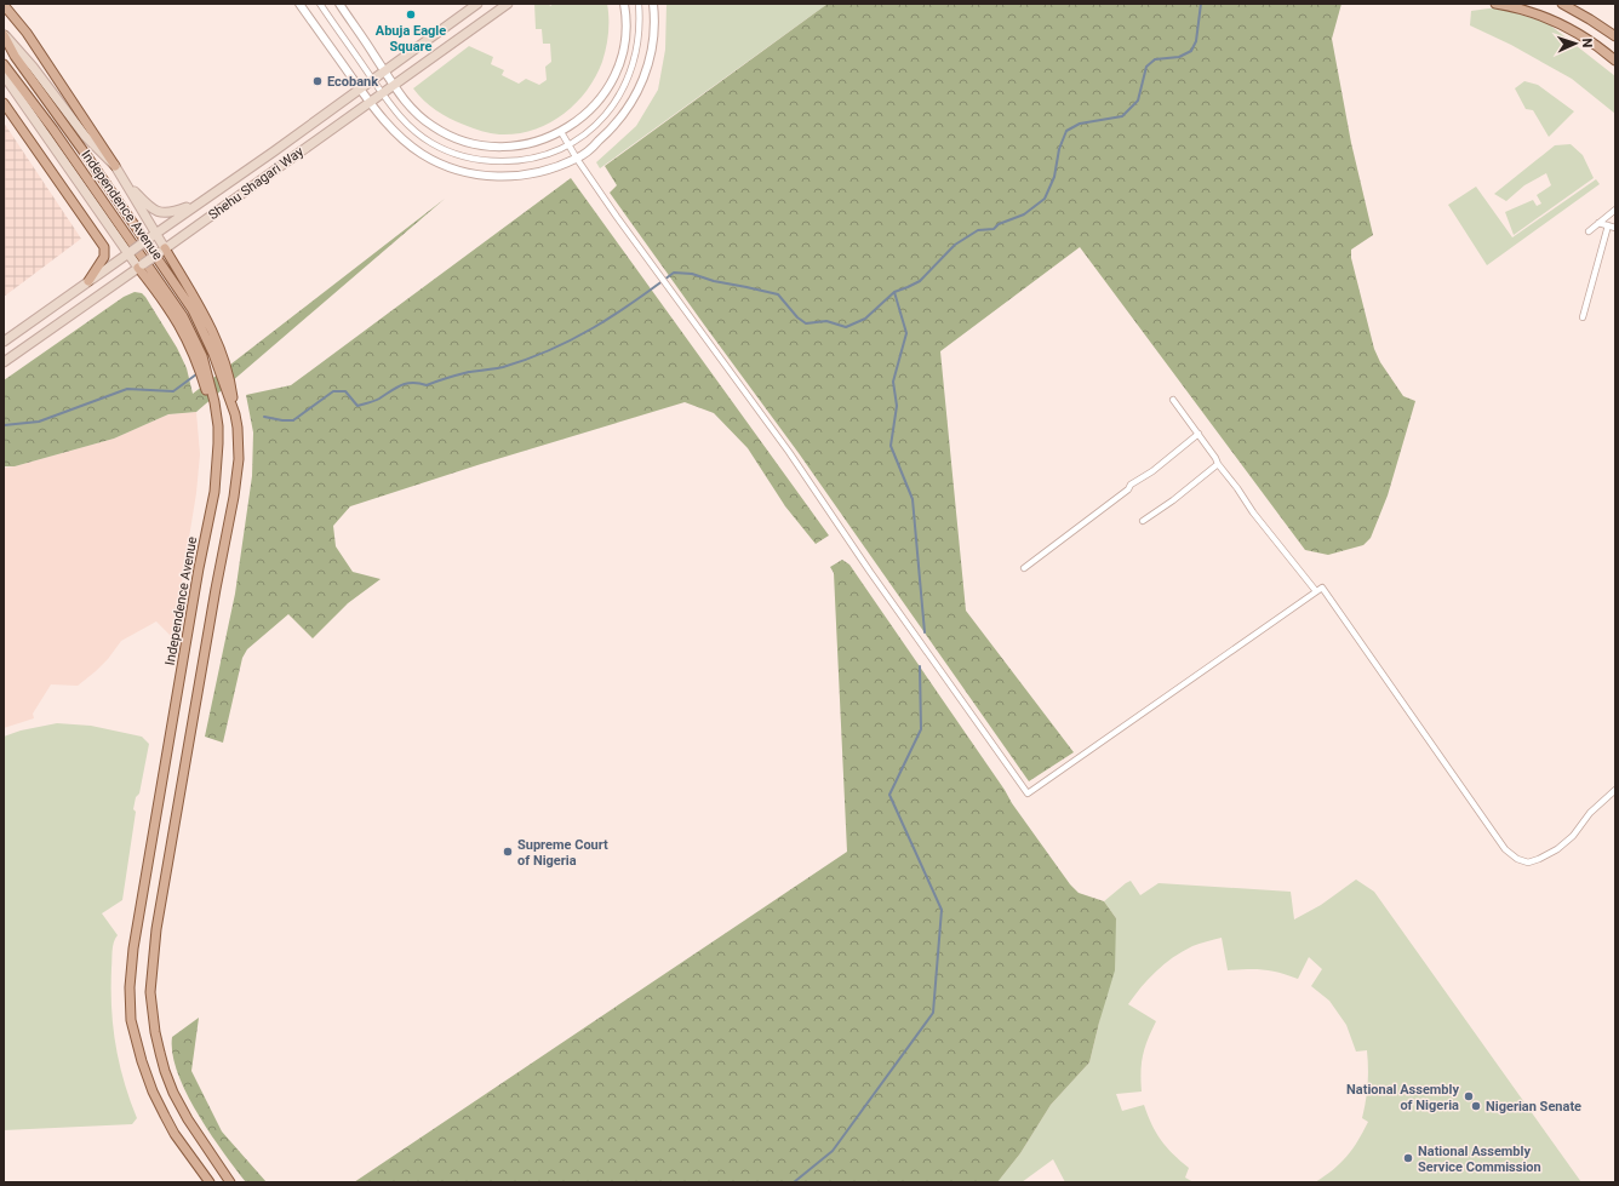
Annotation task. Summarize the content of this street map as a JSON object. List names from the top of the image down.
{
  "streets": {
    "main road": ["Shehu Shagari Way", "Independence Avenue"]
  },
  "crossings": [
    ["Shehu Shagari Way", "Independence Avenue"]
  ],
  "places": [
    "Abuja Eagle Square",
    "Ecobank",
    "Supreme Court of Nigeria",
    "National Assembly of Nigeria",
    "Nigerian Senate",
    "National Assembly Service Commission"
  ],
  "north": "right"
}
